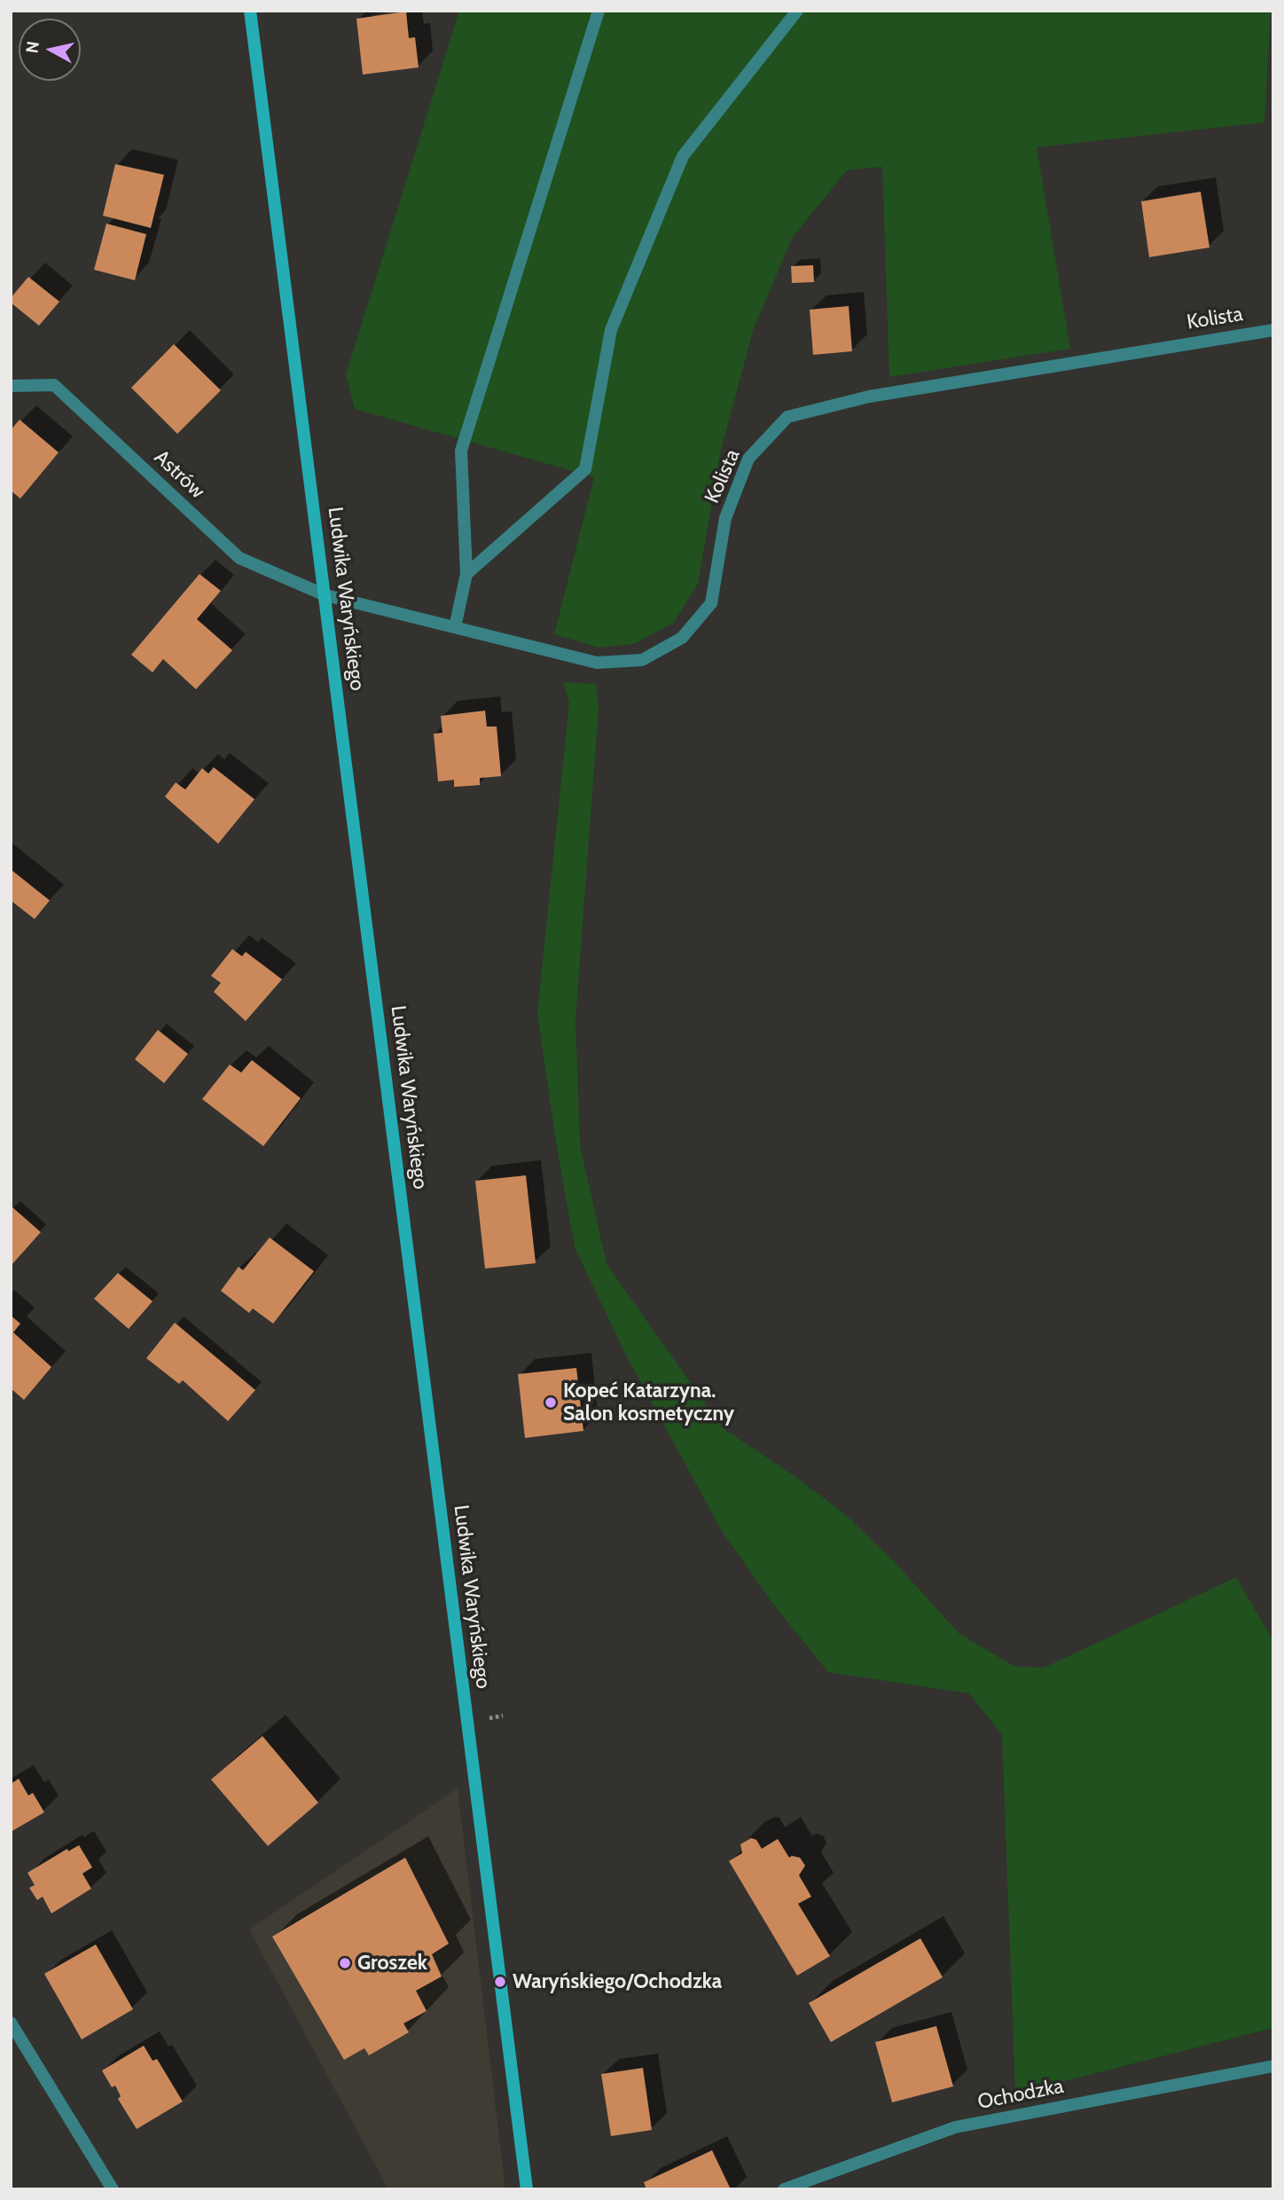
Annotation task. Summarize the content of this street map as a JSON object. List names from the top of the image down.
{
  "streets": {
    "street": [
      "Kolista",
      "Astrów",
      "Ludwika Waryńskiego",
      "Ochodzka"
    ]
  },
  "crossings": [
    ["Kolista", "Astrów"],
    ["Kolista", "Ludwika Waryńskiego"],
    ["Astrów", "Ludwika Waryńskiego"]
  ],
  "places": ["Kopeć Katarzyna. Salon kosmetyczny", "Groszek", "Waryńskiego/Ochodzka"],
  "north": "left"
}
